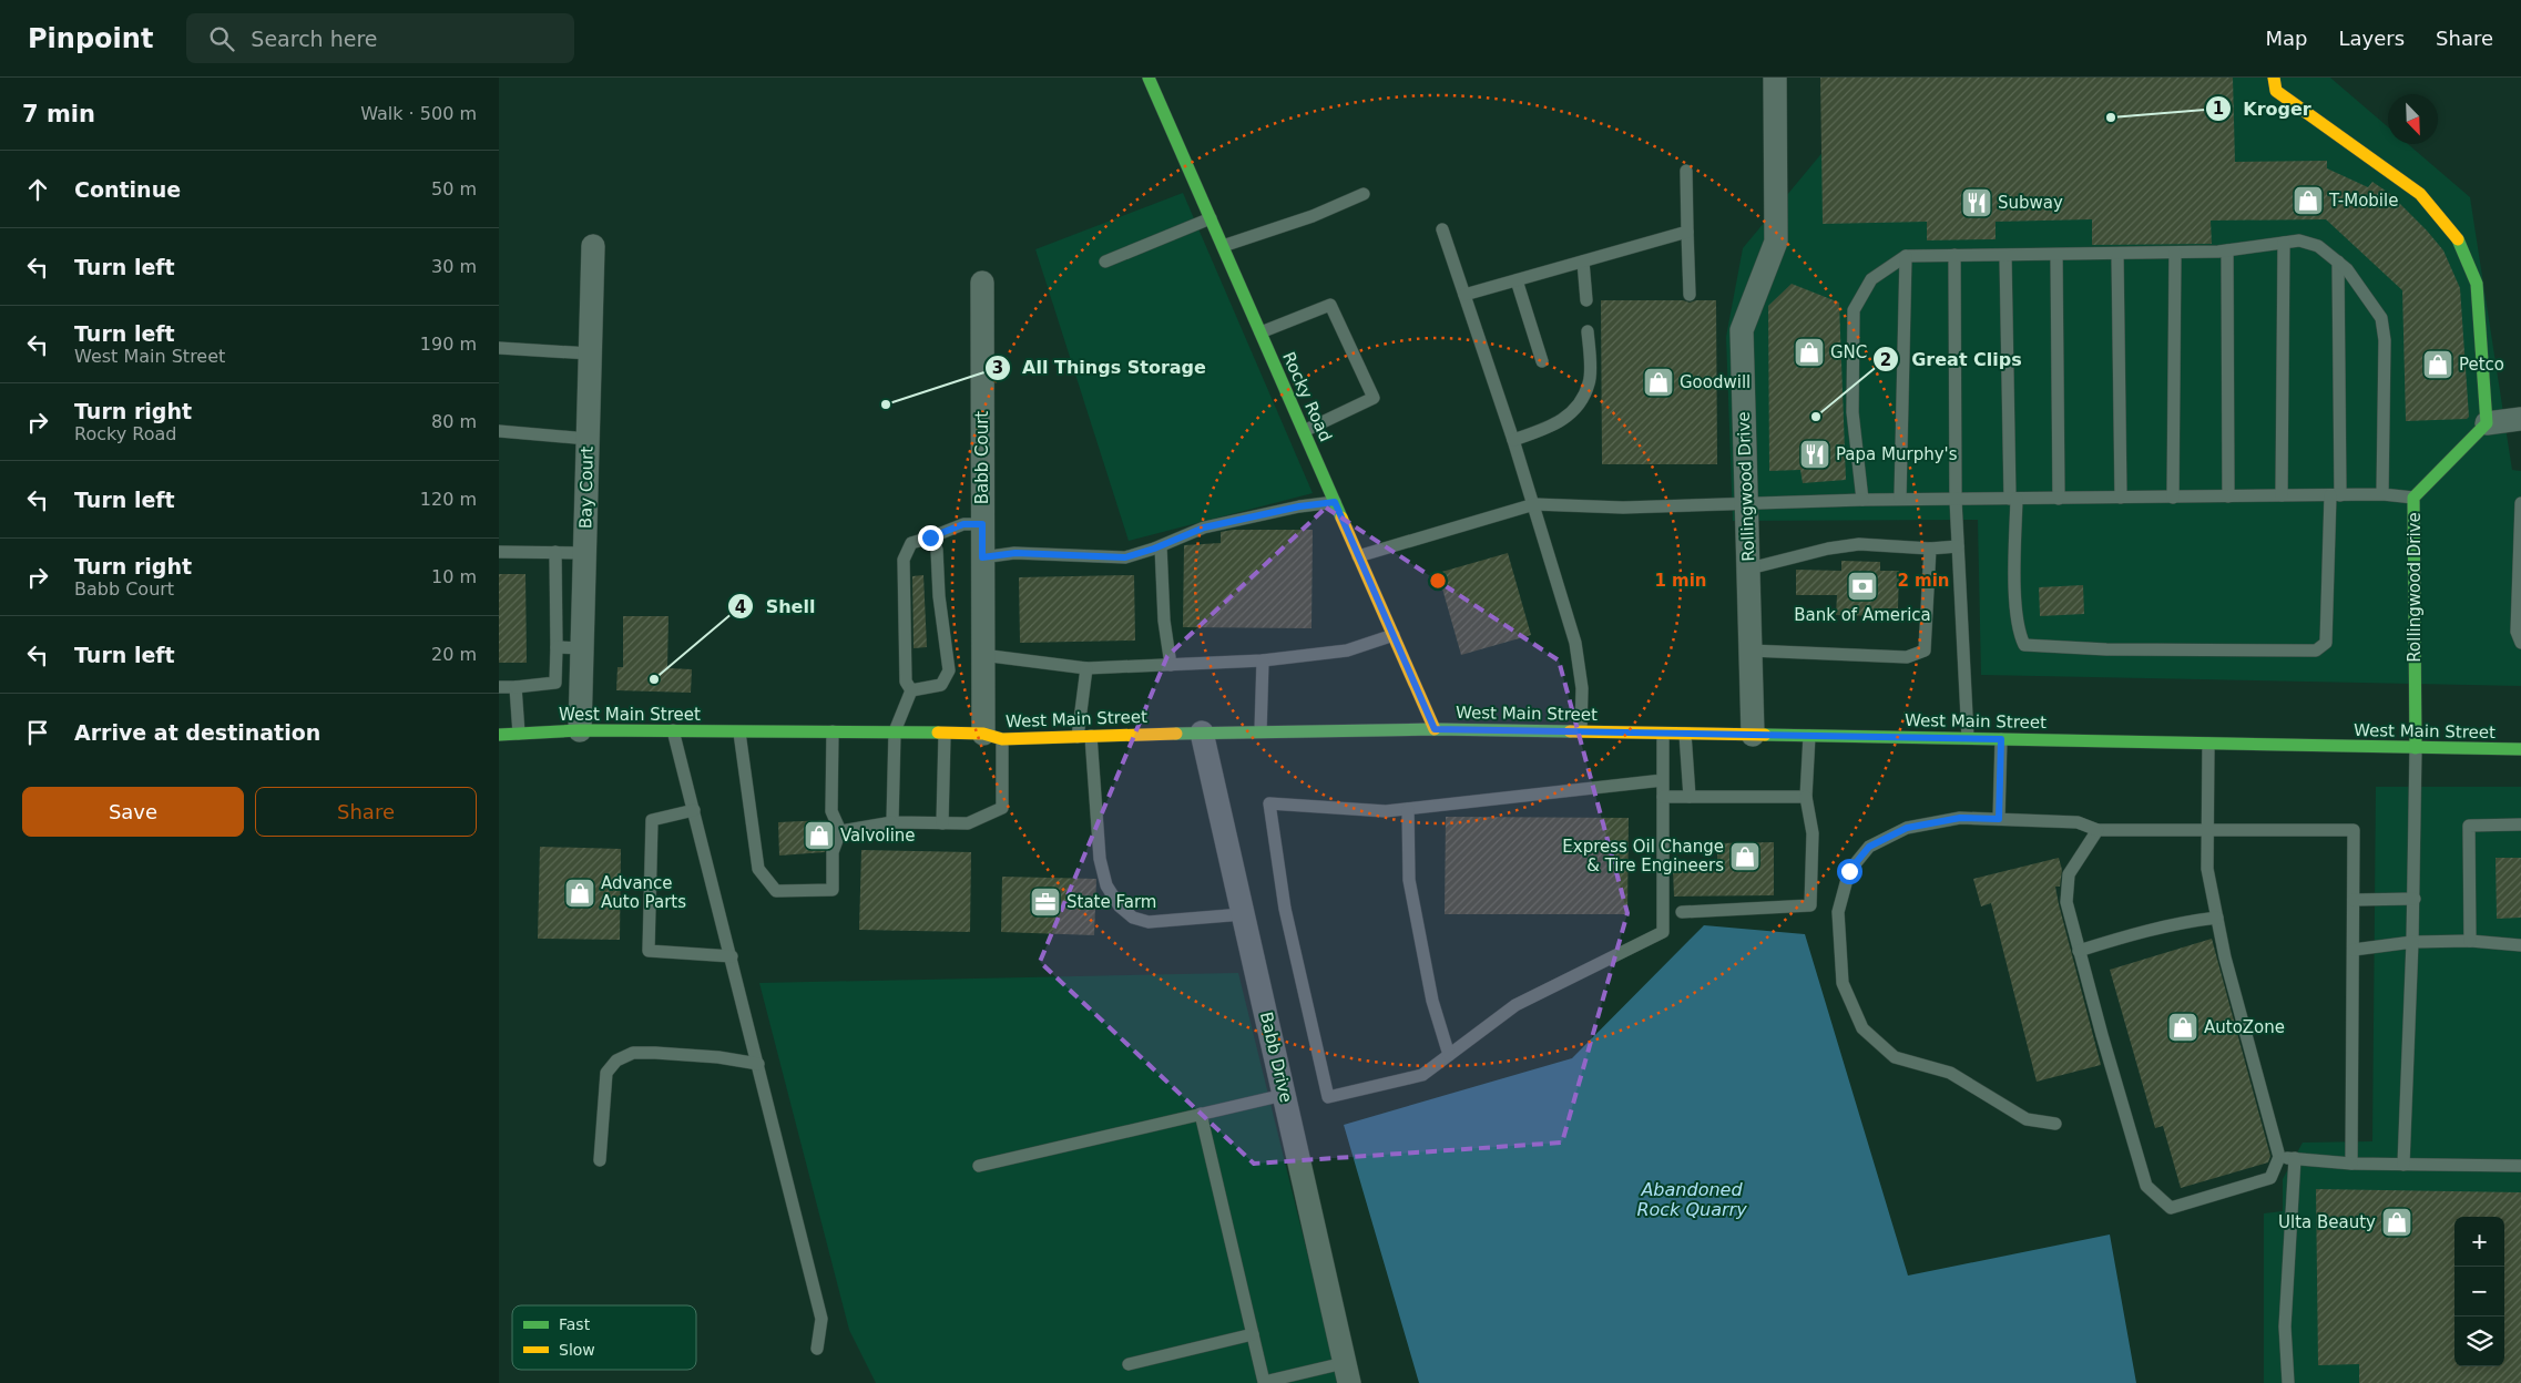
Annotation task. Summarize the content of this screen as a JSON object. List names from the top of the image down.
{
  "streets": {
    "main road": ["Rocky Road", "Rollingwood Drive", "West Main Street"],
    "street": ["Babb Court", "Bay Court", "Babb Drive"]
  },
  "crossings": [
    ["Rocky Road", "West Main Street"],
    ["Babb Court", "West Main Street"],
    ["Rollingwood Drive", "West Main Street"],
    ["Bay Court", "West Main Street"],
    ["West Main Street", "Babb Drive"]
  ],
  "water": ["Abandoned Rock Quarry"],
  "places": {
    "other": [
      "Kroger",
      "All Things Storage",
      "Great Clips",
      "Shell"
    ],
    "shop": [
      "T-Mobile",
      "GNC",
      "Petco",
      "Goodwill",
      "Valvoline",
      "Express Oil Change & Tire Engineers",
      "Advance Auto Parts",
      "AutoZone",
      "Ulta Beauty"
    ],
    "restaurant": ["Subway", "Papa Murphy's"],
    "bank": ["Bank of America"],
    "office": ["State Farm"]
  },
  "legend": ["Fast", "Slow"],
  "north": "bottom right",
  "page": {
    "header": "Pinpoint",
    "search": "Search here",
    "nav": ["Map", "Layers", "Share"],
    "heading": ["7 min", "Walk · 500 m"],
    "list": [
      ["Continue", "50 m"],
      ["Turn left", "30 m"],
      ["Turn left", "West Main Street", "190 m"],
      ["Turn right", "Rocky Road", "80 m"],
      ["Turn left", "120 m"],
      ["Turn right", "Babb Court", "10 m"],
      ["Turn left", "20 m"],
      "Arrive at destination"
    ],
    "buttons": ["Save", "Share"],
    "map_buttons": ["+", "−"]
  },
  "rings": ["1 min", "2 min"]
}
